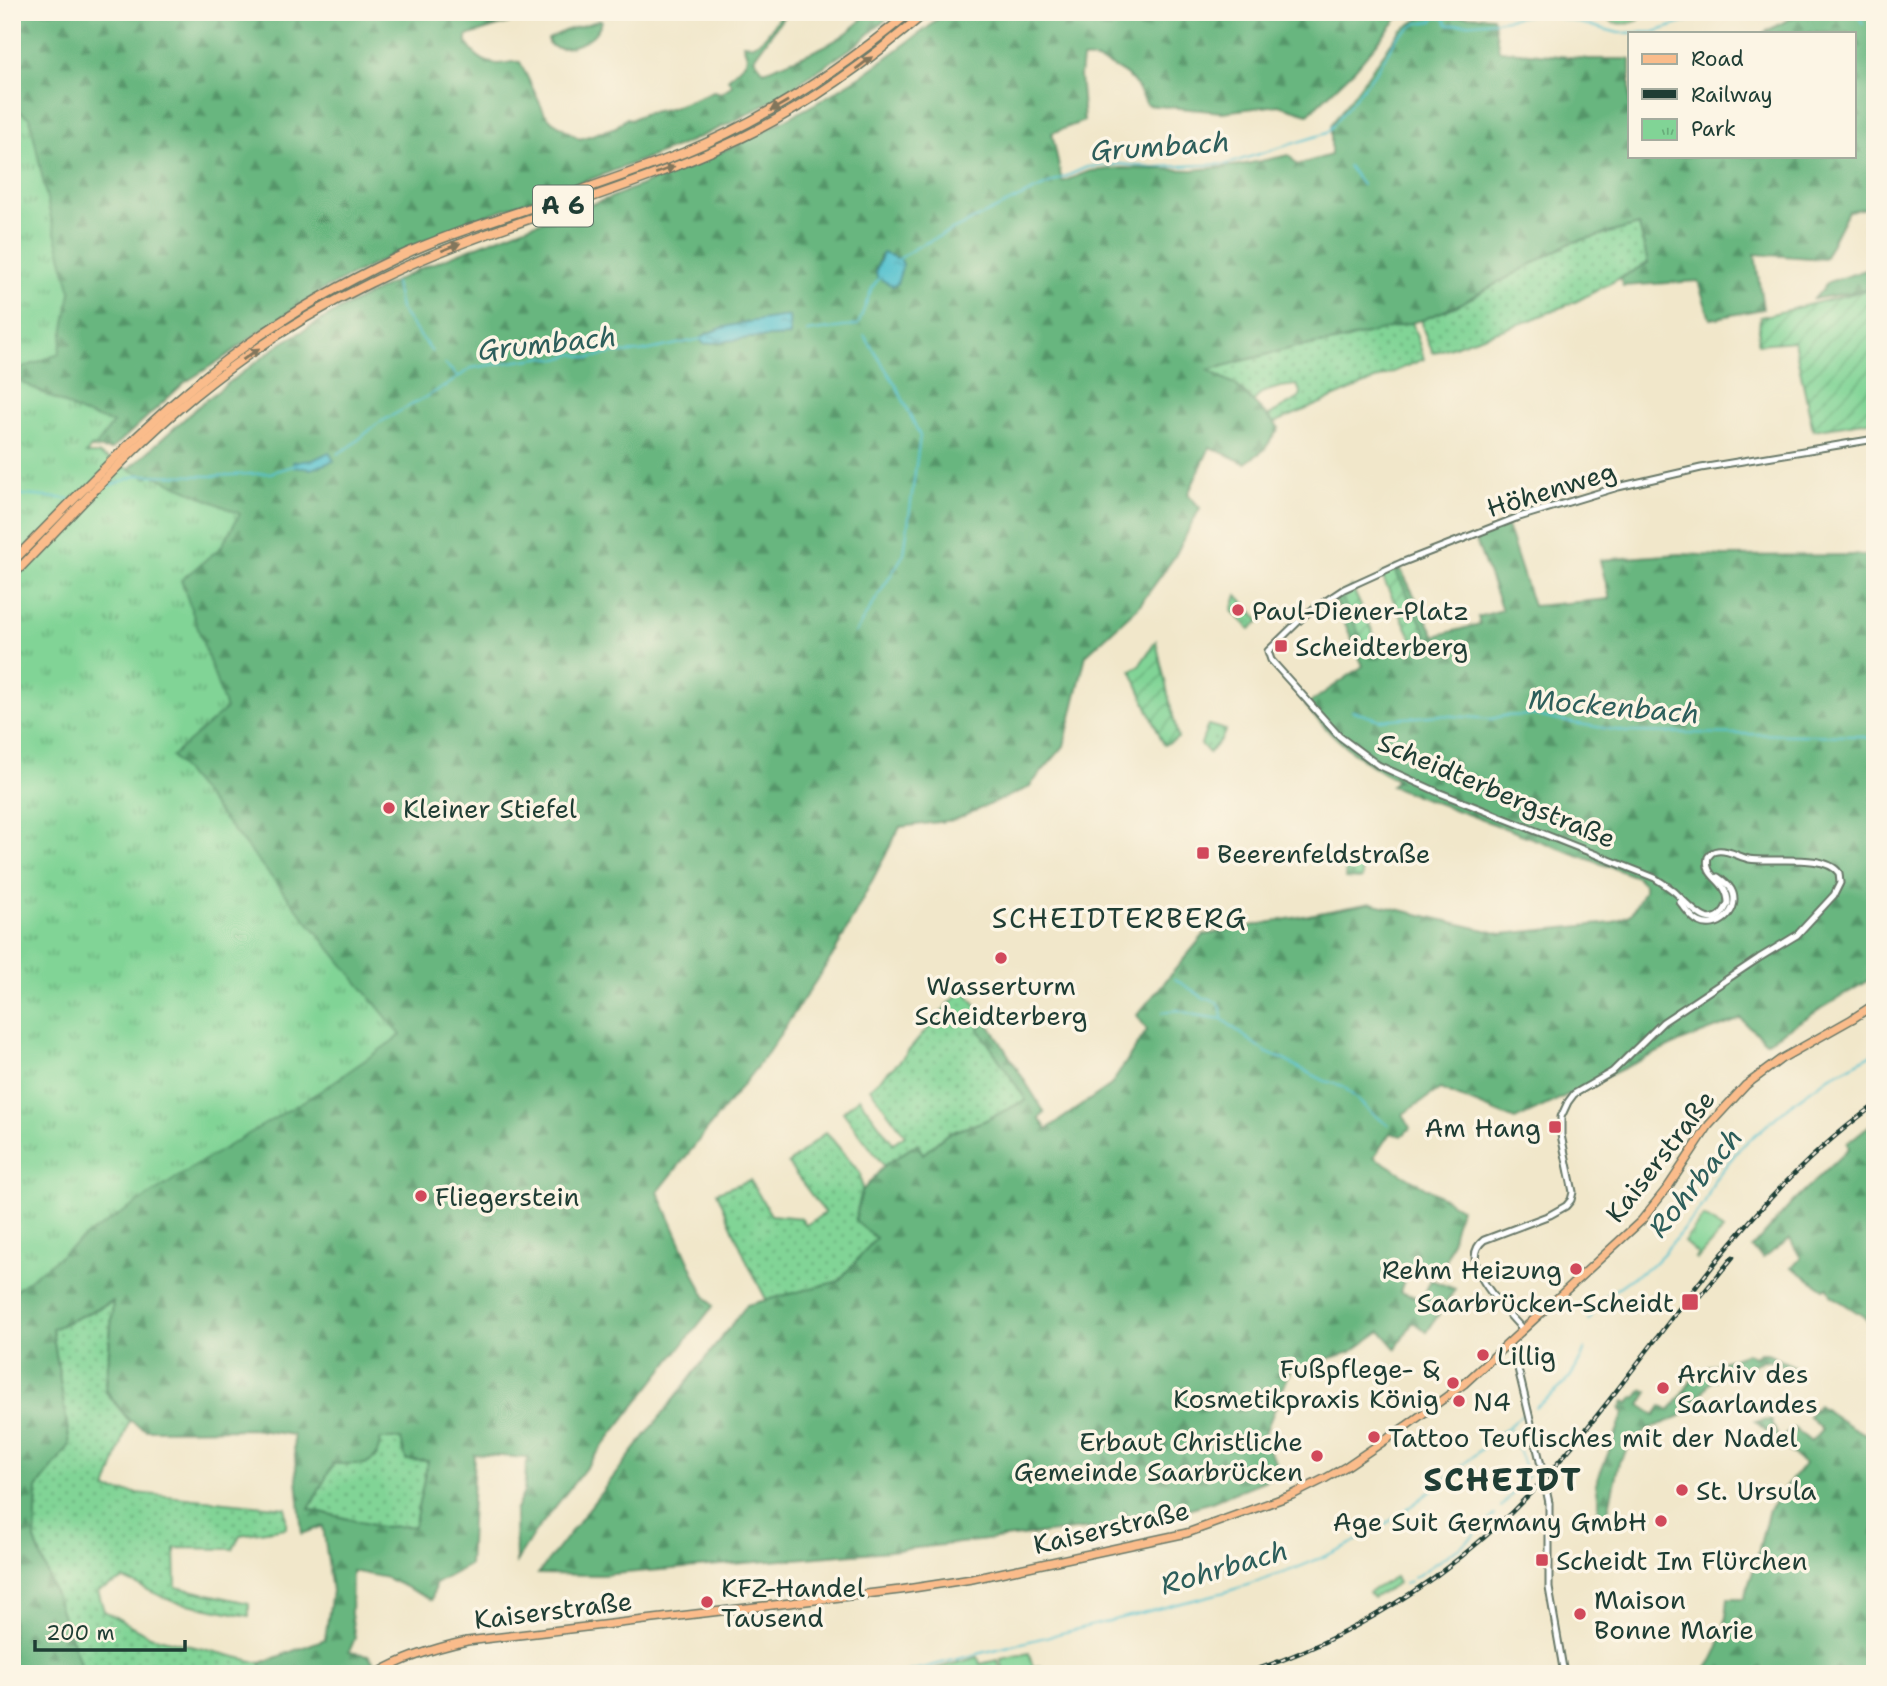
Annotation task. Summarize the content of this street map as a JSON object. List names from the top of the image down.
{
  "streets": {
    "highway": ["A 6"],
    "main road": ["Kaiserstraße"],
    "street": ["Höhenweg", "Scheidterbergstraße"]
  },
  "crossings": [
    ["Höhenweg", "Scheidterbergstraße"],
    ["Scheidterbergstraße", "Kaiserstraße"]
  ],
  "districts": ["SCHEIDTERBERG", "SCHEIDT"],
  "water": ["Grumbach", "Mockenbach", "Rohrbach"],
  "places": {
    "other": [
      "Paul-Diener-Platz",
      "Kleiner Stiefel",
      "Wasserturm Scheidterberg",
      "Fliegerstein",
      "Rehm Heizung",
      "Lillig",
      "Fußpflege- & Kosmetikpraxis König",
      "Archiv des Saarlandes",
      "N4",
      "Tattoo Teuflisches mit der Nadel",
      "Erbaut Christliche Gemeinde Saarbrücken",
      "St. Ursula",
      "Age Suit Germany GmbH",
      "KFZ-Handel Tausend",
      "Maison Bonne Marie"
    ],
    "transit": [
      "Scheidterberg",
      "Beerenfeldstraße",
      "Am Hang",
      "Saarbrücken-Scheidt",
      "Scheidt Im Flürchen"
    ]
  },
  "legend": ["Road", "Railway", "Park"],
  "scale_bar": "200 m"
}
